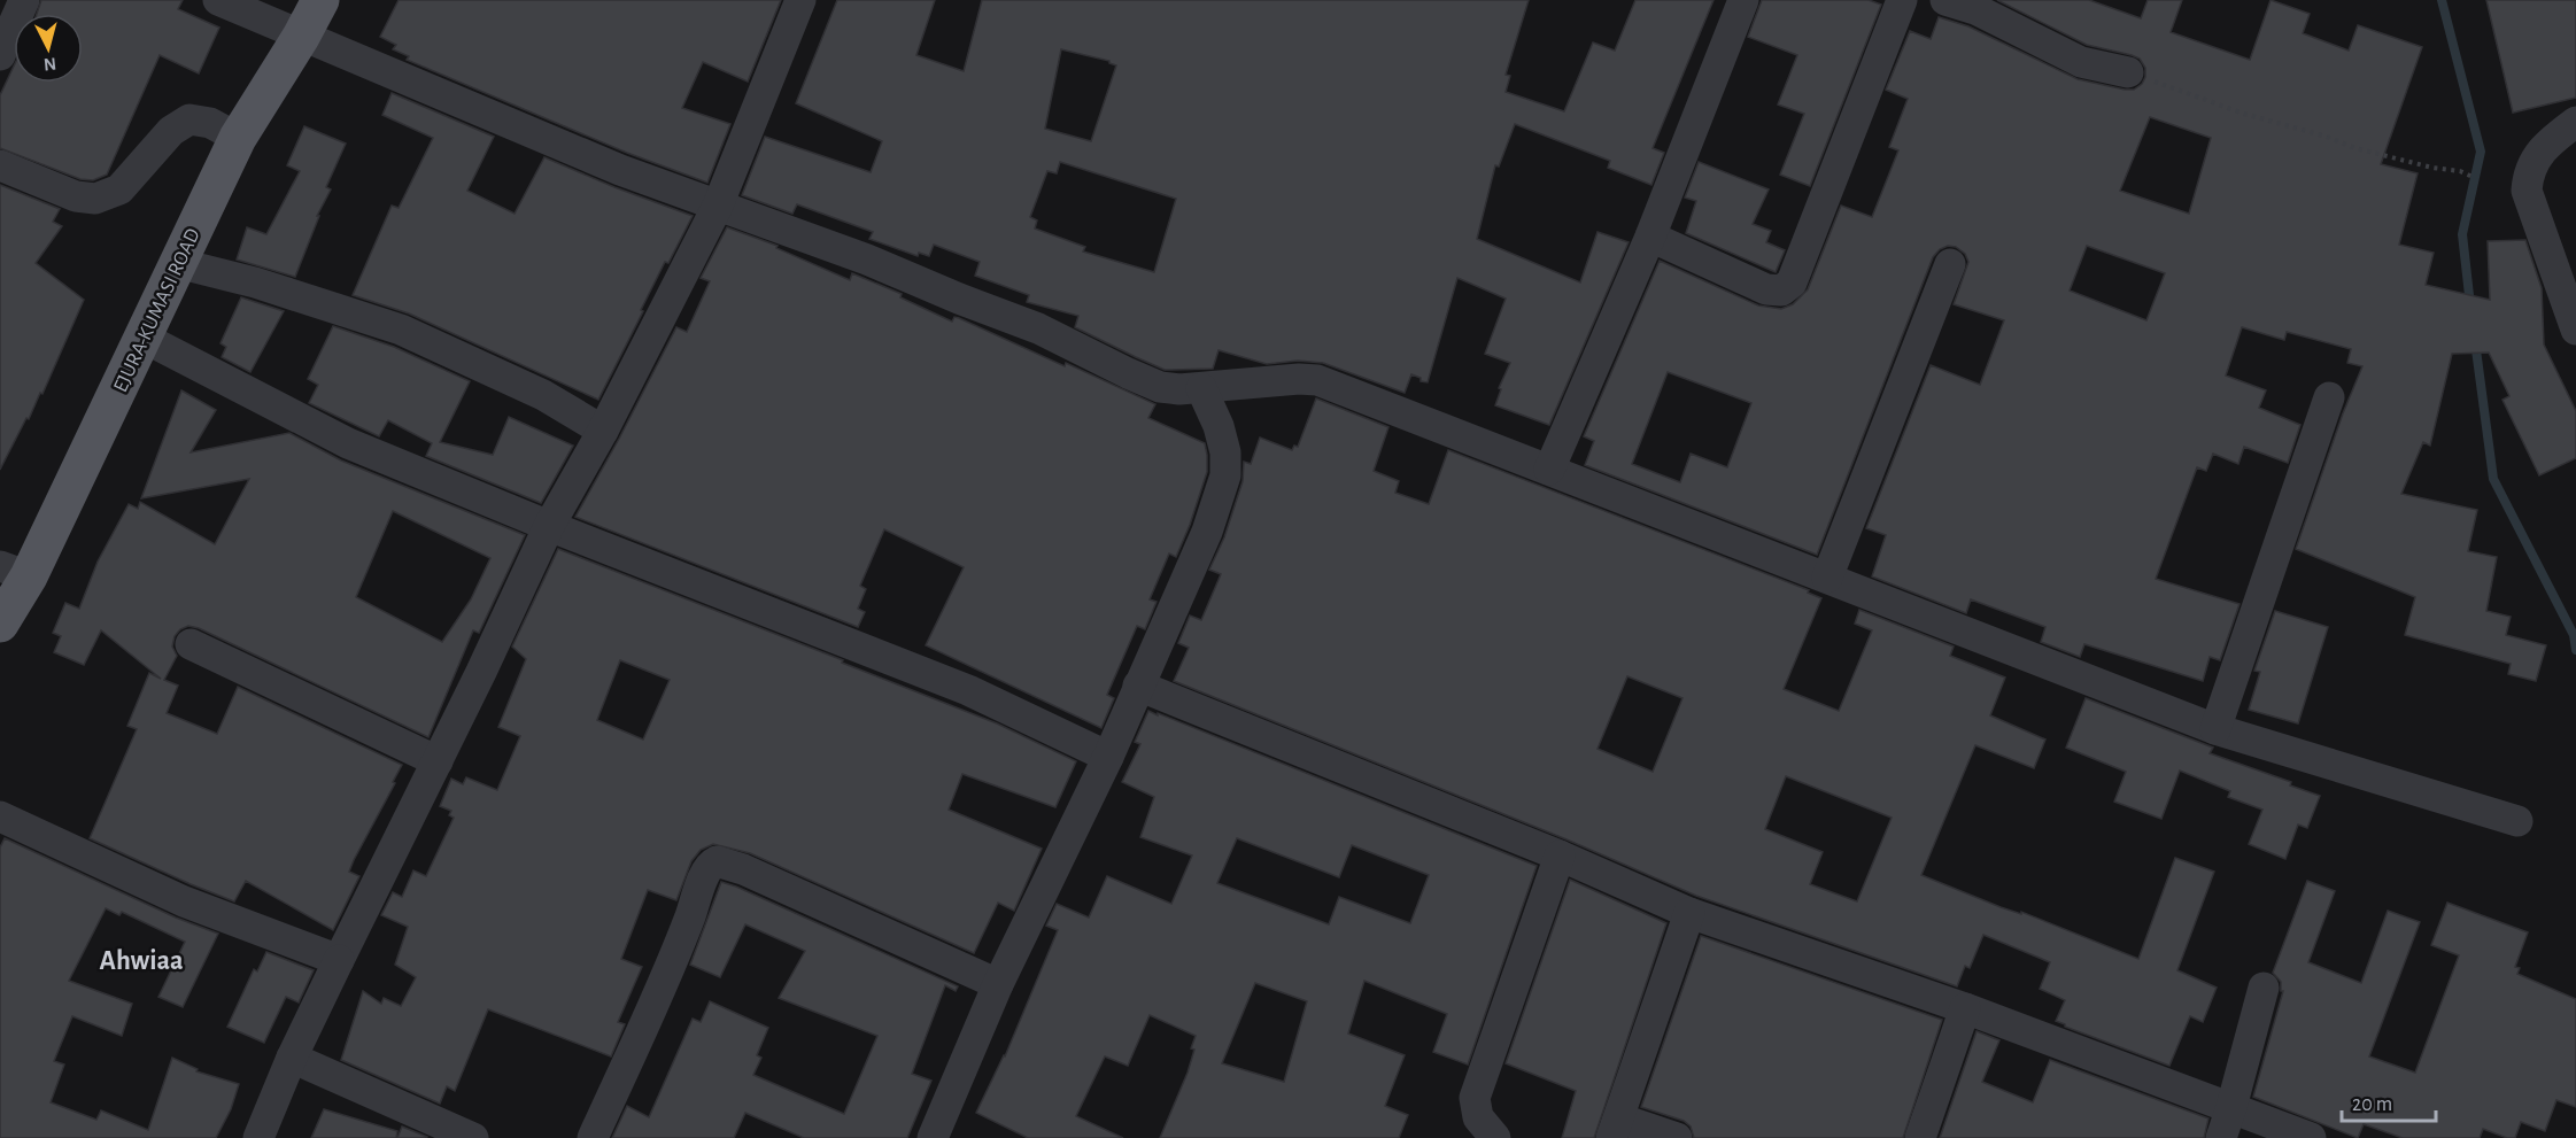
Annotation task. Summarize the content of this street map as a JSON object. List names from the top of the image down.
{
  "streets": {
    "main road": ["EJURA-KUMASI ROAD"]
  },
  "districts": ["Ahwiaa"],
  "scale_bar": "20 m",
  "north": "bottom"
}
